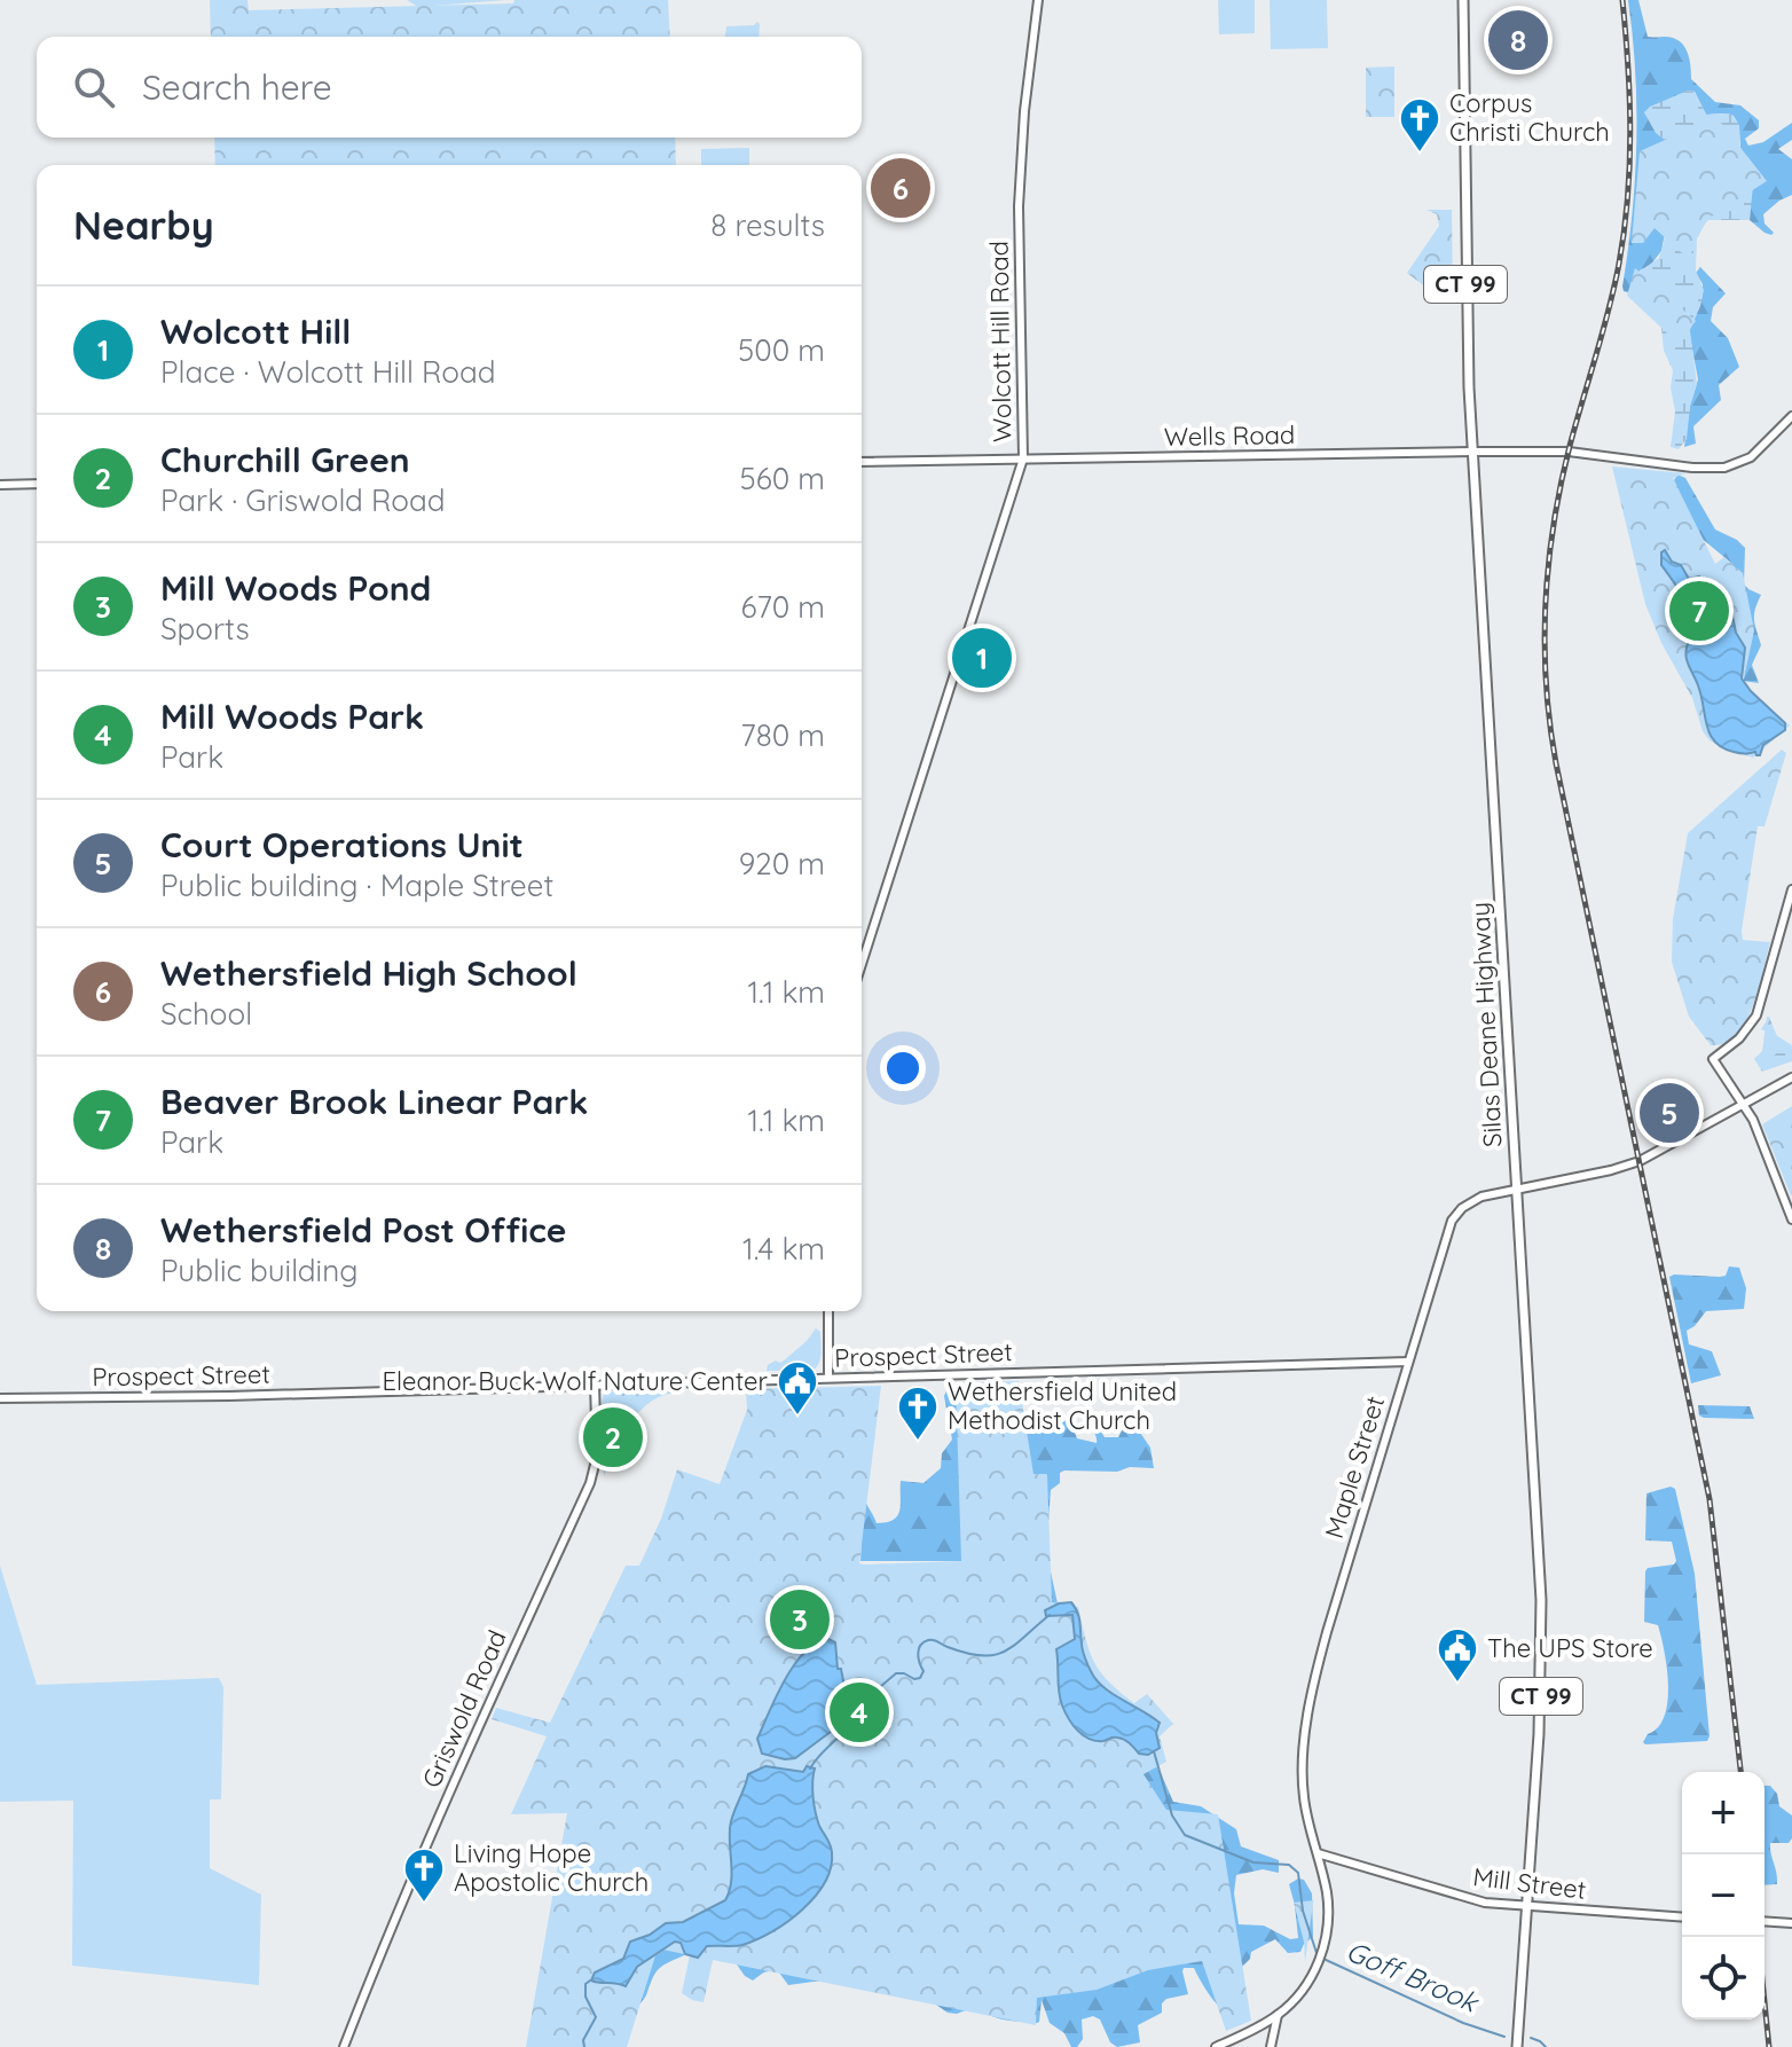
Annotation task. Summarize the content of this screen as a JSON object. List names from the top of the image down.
{
  "streets": {
    "main road": [
      "CT 99",
      "Wolcott Hill Road",
      "Wells Road",
      "Silas Deane Highway",
      "Prospect Street",
      "Maple Street",
      "Griswold Road",
      "Mill Street"
    ]
  },
  "crossings": [
    ["Wolcott Hill Road", "Wells Road"],
    ["Wells Road", "Silas Deane Highway"],
    ["Silas Deane Highway", "Maple Street"],
    ["Silas Deane Highway", "Mill Street"],
    ["Prospect Street", "Maple Street"],
    ["Prospect Street", "Griswold Road"],
    ["Maple Street", "Mill Street"]
  ],
  "water": ["Goff Brook"],
  "places": {
    "church": ["Corpus Christi Church", "Wethersfield United Methodist Church", "Living Hope Apostolic Church"],
    "public building": ["Eleanor Buck Wolf Nature Center", "The UPS Store"]
  },
  "page": {
    "pins": [
      "8",
      "6",
      "7",
      "1",
      "5",
      "2",
      "3",
      "4"
    ],
    "search": "Search here",
    "heading": ["Nearby", "8 results"],
    "list": [
      {
        "mark": "1",
        "name": "Wolcott Hill",
        "note": "Place · Wolcott Hill Road",
        "value": "500 m"
      },
      {
        "mark": "2",
        "name": "Churchill Green",
        "note": "Park · Griswold Road",
        "value": "560 m"
      },
      {
        "mark": "3",
        "name": "Mill Woods Pond",
        "note": "Sports",
        "value": "670 m"
      },
      {
        "mark": "4",
        "name": "Mill Woods Park",
        "note": "Park",
        "value": "780 m"
      },
      {
        "mark": "5",
        "name": "Court Operations Unit",
        "note": "Public building · Maple Street",
        "value": "920 m"
      },
      {
        "mark": "6",
        "name": "Wethersfield High School",
        "note": "School",
        "value": "1.1 km"
      },
      {
        "mark": "7",
        "name": "Beaver Brook Linear Park",
        "note": "Park",
        "value": "1.1 km"
      },
      {
        "mark": "8",
        "name": "Wethersfield Post Office",
        "note": "Public building",
        "value": "1.4 km"
      }
    ],
    "map_buttons": ["+", "−"]
  }
}
